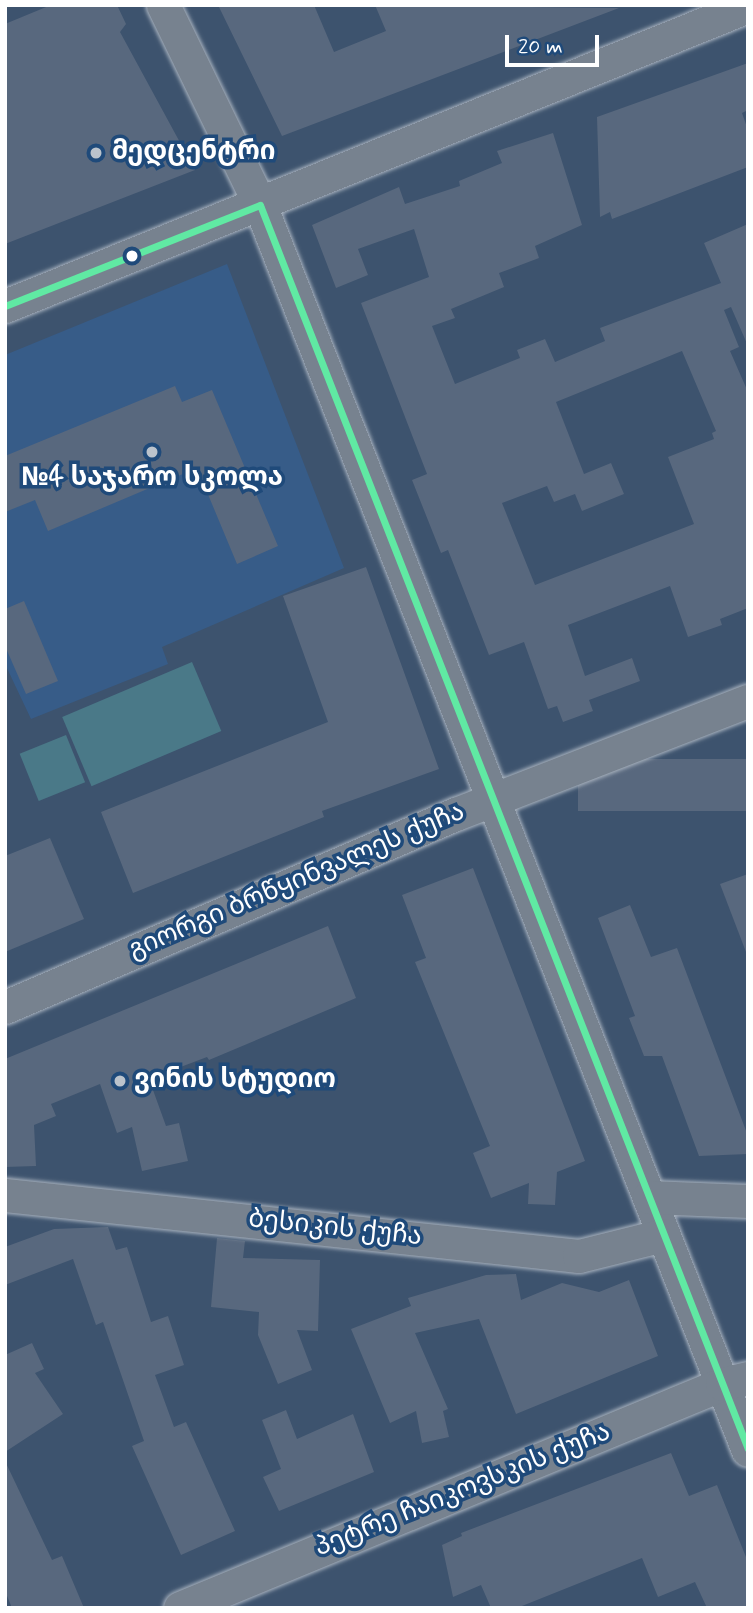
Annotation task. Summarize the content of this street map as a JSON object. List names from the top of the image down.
{
  "streets": {
    "street": ["გიორგი ბრწყინვალეს ქუჩა", "ბესიკის ქუჩა", "პეტრე ჩაიკოვსკის ქუჩა"]
  },
  "places": ["მედცენტრი", "№4 საჯარო სკოლა", "ვინის სტუდიო"],
  "scale_bar": "20 m"
}
